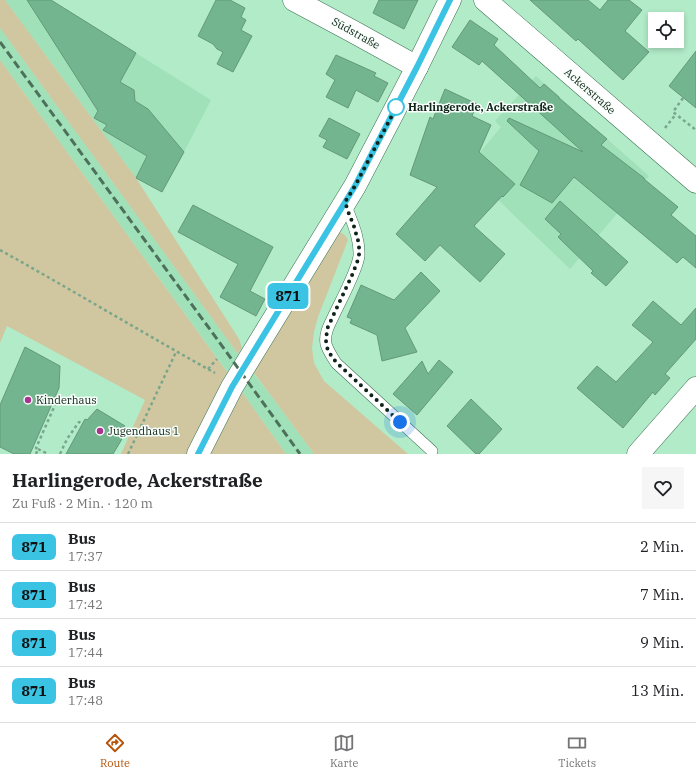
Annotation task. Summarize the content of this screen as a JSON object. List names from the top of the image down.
{
  "streets": {
    "street": ["Südstraße", "Ackerstraße"]
  },
  "places": ["Harlingerode, Ackerstraße", "Kinderhaus", "Jugendhaus 1"],
  "lines": ["bus line 871"],
  "page": {
    "on_map": "871",
    "heading": ["Harlingerode, Ackerstraße", "Zu Fuß · 2 Min. · 120 m"],
    "list": [
      {
        "mark": "871",
        "name": "Bus",
        "note": "17:37",
        "value": "2 Min."
      },
      {
        "mark": "871",
        "name": "Bus",
        "note": "17:42",
        "value": "7 Min."
      },
      {
        "mark": "871",
        "name": "Bus",
        "note": "17:44",
        "value": "9 Min."
      },
      {
        "mark": "871",
        "name": "Bus",
        "note": "17:48",
        "value": "13 Min."
      }
    ],
    "tabs": ["Route", "Karte", "Tickets"]
  }
}
